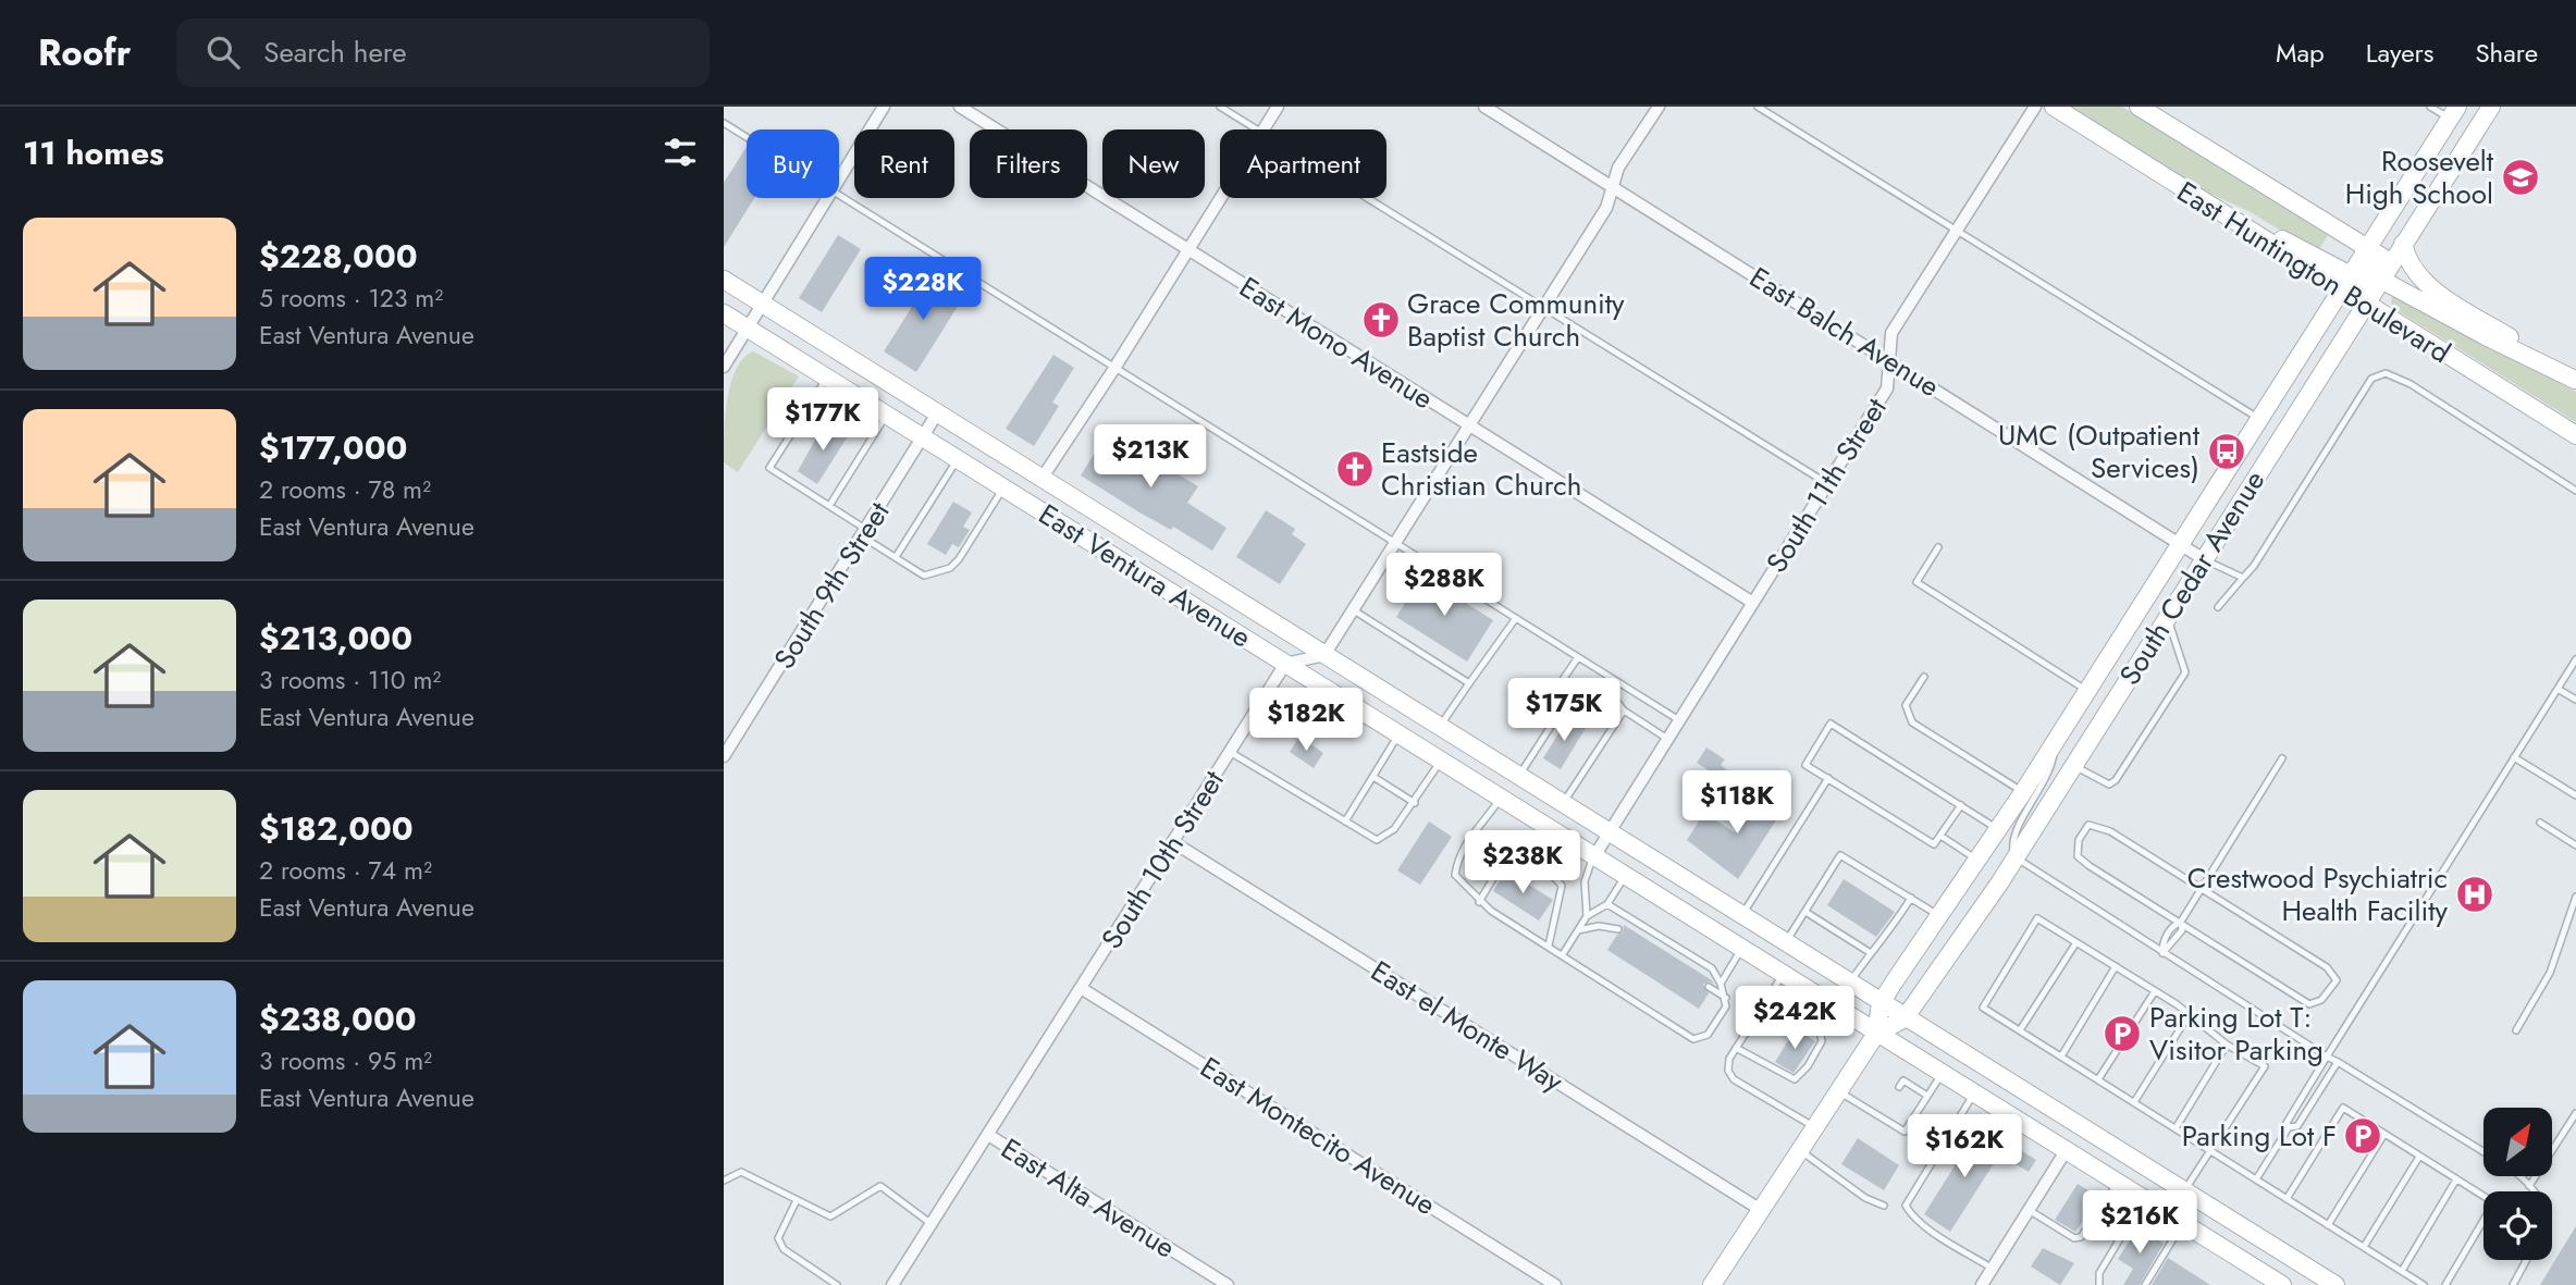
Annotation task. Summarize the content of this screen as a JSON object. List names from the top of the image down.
{
  "streets": {
    "main road": ["East Huntington Boulevard", "East Ventura Avenue", "South Cedar Avenue"],
    "street": [
      "East Balch Avenue",
      "East Mono Avenue",
      "South 11th Street",
      "South 9th Street",
      "South 10th Street",
      "East el Monte Way",
      "East Montecito Avenue",
      "East Alta Avenue"
    ]
  },
  "crossings": [
    ["East Huntington Boulevard", "South Cedar Avenue"],
    ["East Balch Avenue", "South 11th Street"],
    ["East Balch Avenue", "South Cedar Avenue"],
    ["East Mono Avenue", "South 11th Street"],
    ["South 11th Street", "East Ventura Avenue"],
    ["East Ventura Avenue", "South Cedar Avenue"],
    ["East Ventura Avenue", "South 9th Street"],
    ["East Ventura Avenue", "South 10th Street"],
    ["South Cedar Avenue", "East el Monte Way"],
    ["South 10th Street", "East el Monte Way"],
    ["South 10th Street", "East Montecito Avenue"],
    ["South 10th Street", "East Alta Avenue"]
  ],
  "places": {
    "school or university": ["Roosevelt High School"],
    "church": ["Grace Community Baptist Church", "Eastside Christian Church"],
    "bus stop": ["UMC (Outpatient Services)"],
    "hospital": ["Crestwood Psychiatric Health Facility"],
    "parking": ["Parking Lot T: Visitor Parking", "Parking Lot F"]
  },
  "north": "top right",
  "page": {
    "header": "Roofr",
    "search": "Search here",
    "nav": ["Map", "Layers", "Share"],
    "heading": "11 homes",
    "chip": [
      "Buy",
      "Rent",
      "Filters",
      "New",
      "Apartment"
    ],
    "list": [
      {
        "name": "$228,000",
        "note": "5 rooms · 123 m² · East Ventura Avenue"
      },
      {
        "name": "$177,000",
        "note": "2 rooms · 78 m² · East Ventura Avenue"
      },
      {
        "name": "$213,000",
        "note": "3 rooms · 110 m² · East Ventura Avenue"
      },
      {
        "name": "$182,000",
        "note": "2 rooms · 74 m² · East Ventura Avenue"
      },
      {
        "name": "$238,000",
        "note": "3 rooms · 95 m² · East Ventura Avenue"
      }
    ],
    "price": [
      "$228K",
      "$177K",
      "$213K",
      "$288K",
      "$175K",
      "$182K",
      "$118K",
      "$238K",
      "$242K",
      "$162K",
      "$216K"
    ]
  }
}
